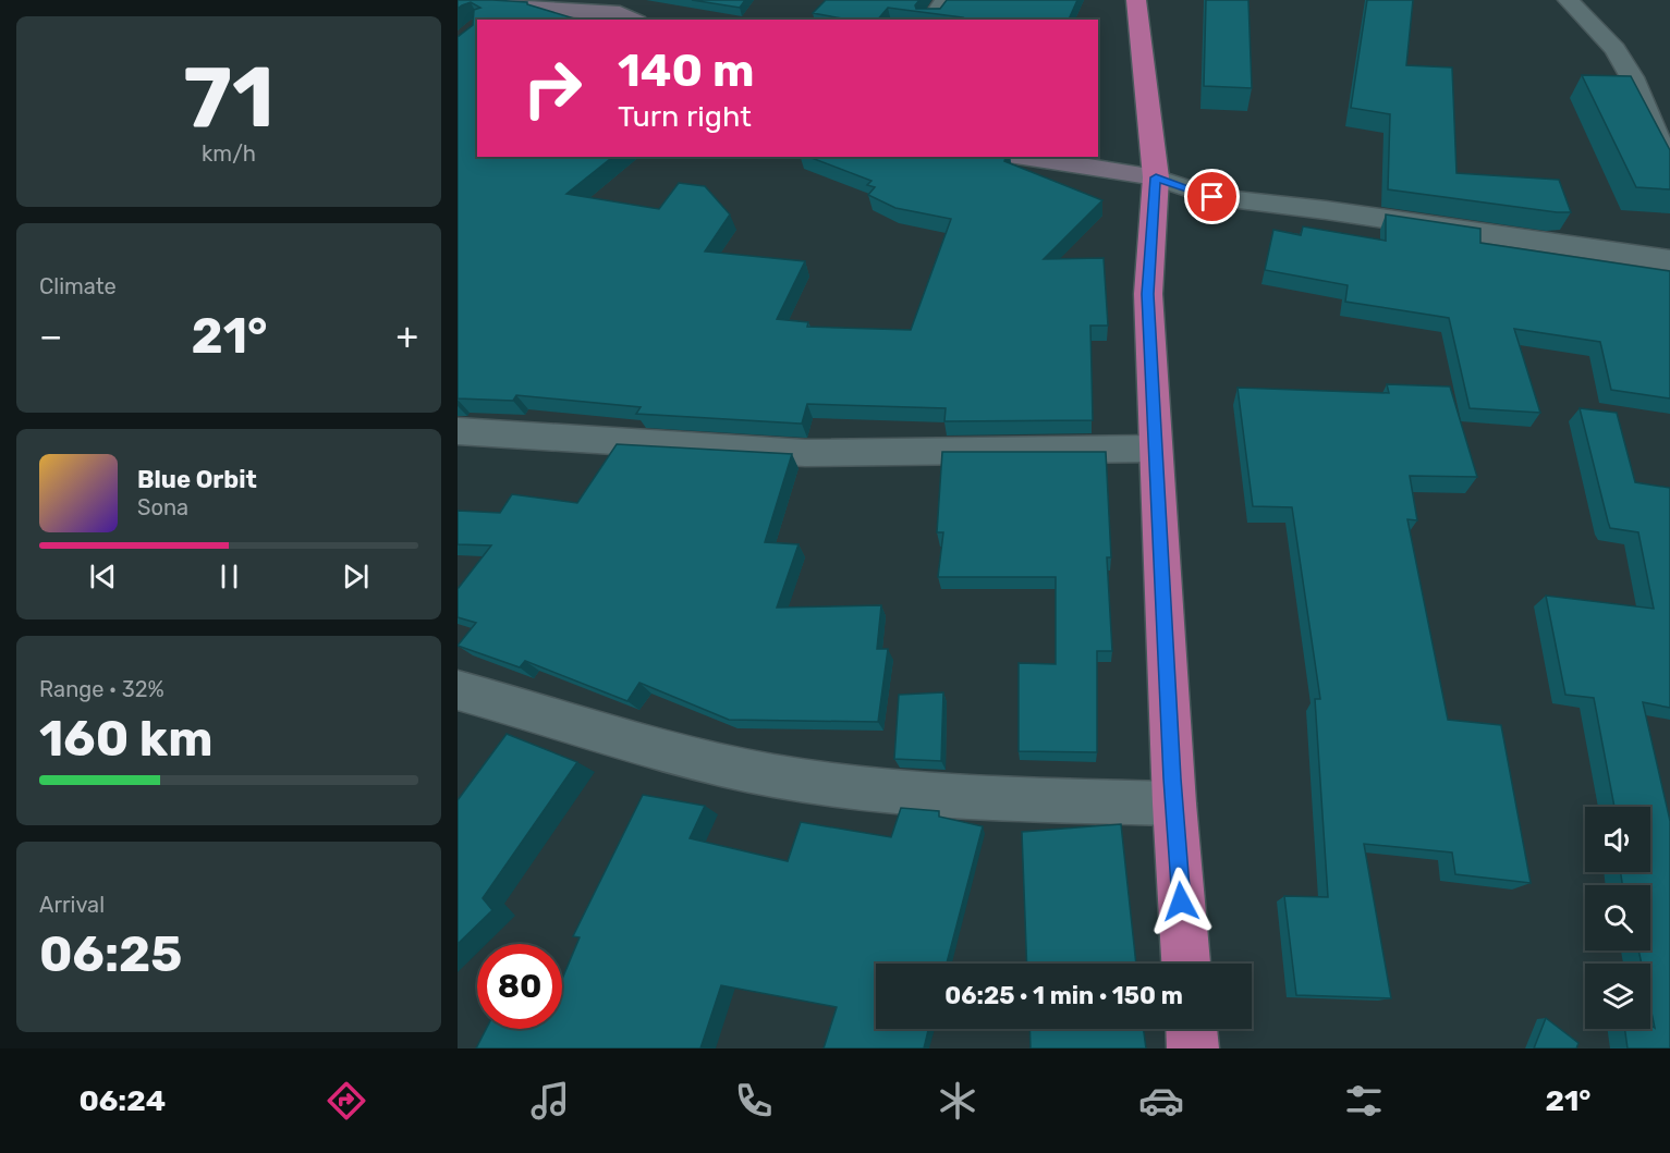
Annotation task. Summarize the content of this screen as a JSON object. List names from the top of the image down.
{
  "page": {
    "tile": [
      ["71", "km/h"],
      "Climate",
      ["Range · 32%", "160 km"],
      ["Arrival", "06:25"]
    ],
    "turn": ["140 m", "Turn right"],
    "heat": ["−", "21°", "+"],
    "song": ["Blue Orbit", "Sona"],
    "limit": "80",
    "trip": "06:25 · 1 min · 150 m",
    "tabs": ["06:24", "21°"]
  }
}
